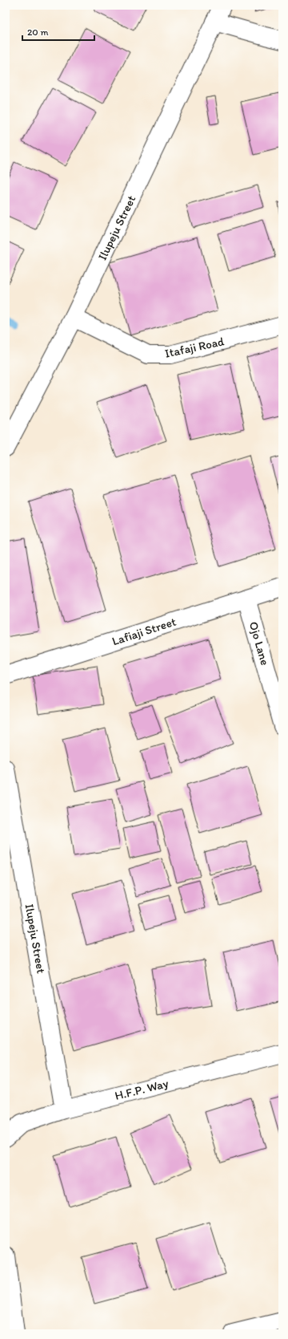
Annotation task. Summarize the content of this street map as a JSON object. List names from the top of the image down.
{
  "streets": {
    "street": [
      "Ilupeju Street",
      "Itafaji Road",
      "Lafiaji Street",
      "Ojo Lane",
      "H.F.P. Way"
    ]
  },
  "crossings": [
    ["Ilupeju Street", "Itafaji Road"],
    ["Ilupeju Street", "H.F.P. Way"],
    ["Lafiaji Street", "Ojo Lane"]
  ],
  "scale_bar": "20 m"
}
